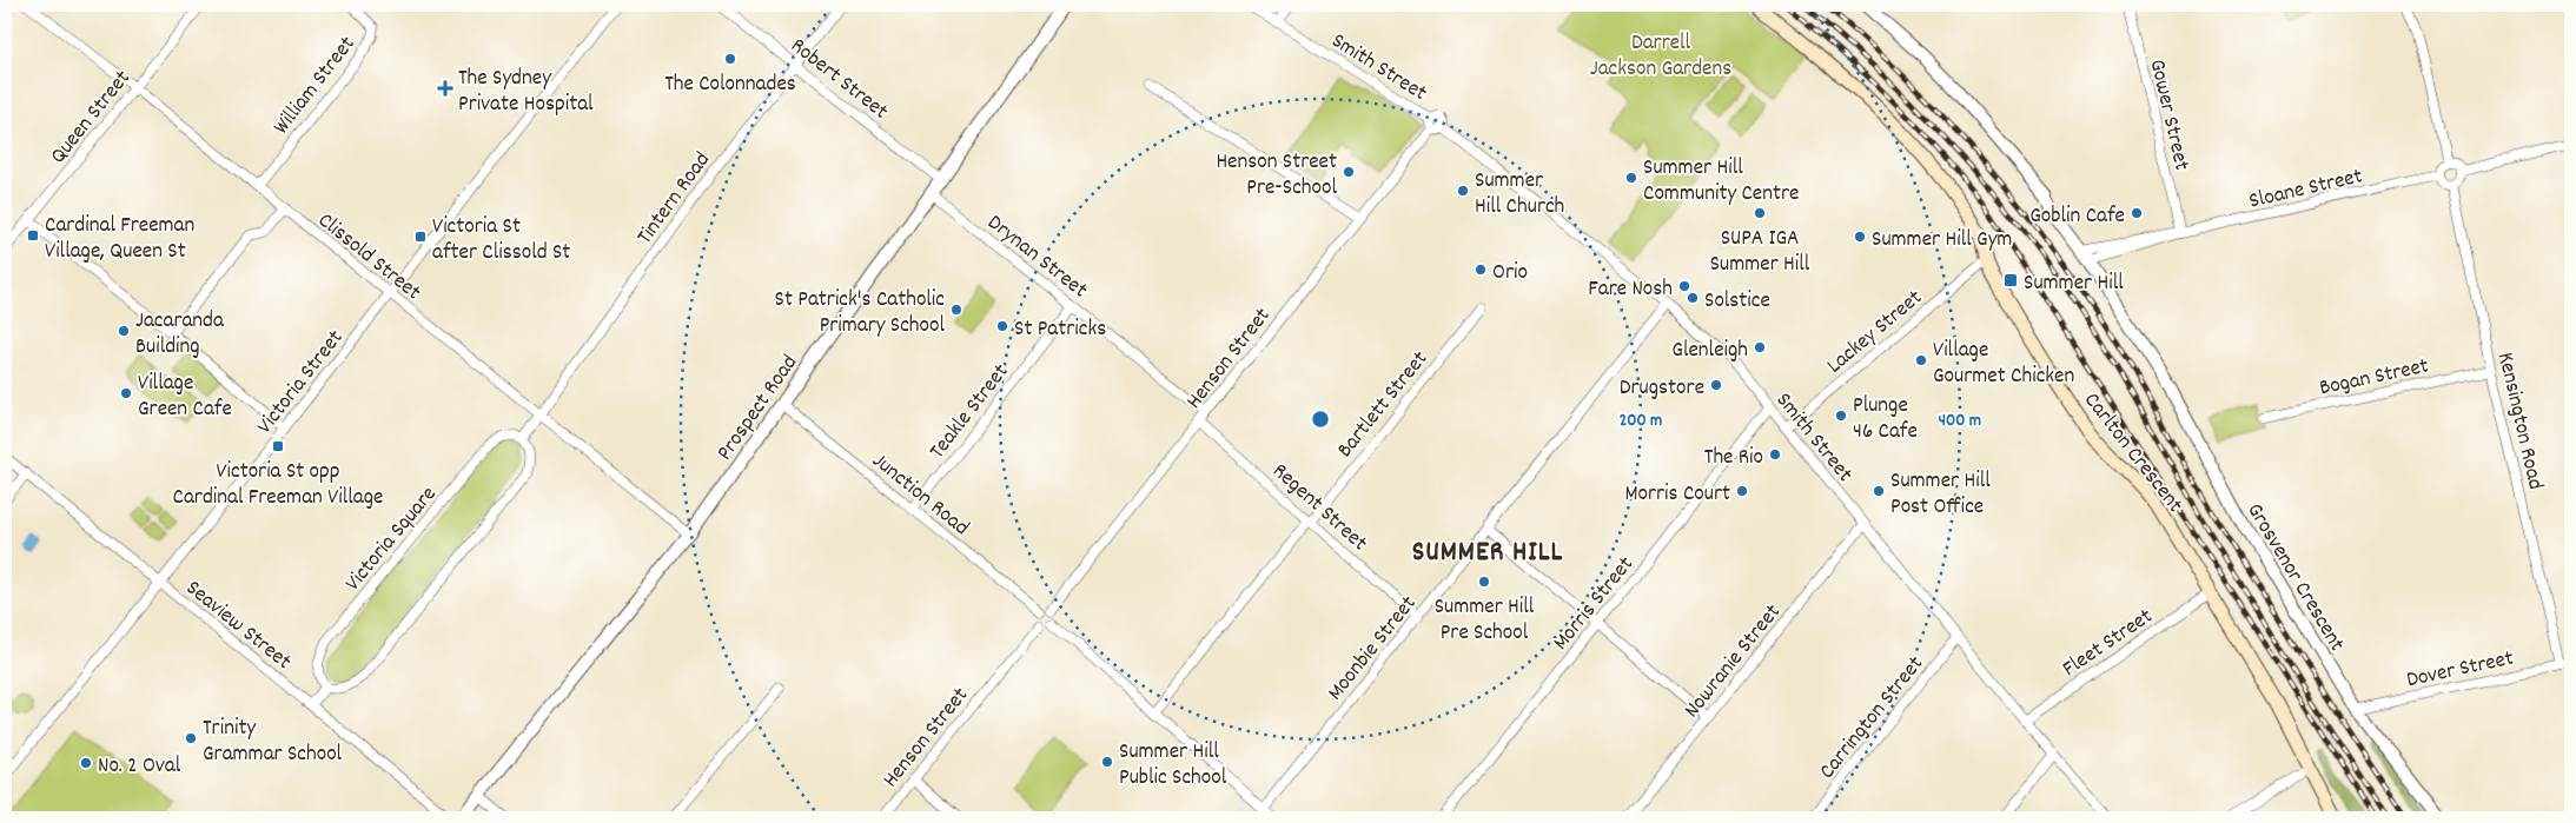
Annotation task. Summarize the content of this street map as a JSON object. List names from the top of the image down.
{
  "streets": {
    "main road": ["Carlton Crescent"],
    "street": [
      "Smith Street",
      "Robert Street",
      "William Street",
      "Gower Street",
      "Queen Street",
      "Sloane Street",
      "Tintern Road",
      "Clissold Street",
      "Drynan Street",
      "Lackey Street",
      "Henson Street",
      "Bogan Street",
      "Victoria Street",
      "Bartlett Street",
      "Prospect Road",
      "Teakle Street",
      "Kensington Road",
      "Junction Road",
      "Regent Street",
      "Victoria Square",
      "Grosvenor Crescent",
      "Morris Street",
      "Seaview Street",
      "Fleet Street",
      "Moonbie Street",
      "Nowranie Street",
      "Dover Street",
      "Carrington Street"
    ]
  },
  "crossings": [
    ["Smith Street", "Lackey Street"],
    ["Smith Street", "Henson Street"],
    ["Smith Street", "Morris Street"],
    ["Smith Street", "Fleet Street"],
    ["Smith Street", "Moonbie Street"],
    ["Smith Street", "Nowranie Street"],
    ["Smith Street", "Carrington Street"],
    ["Robert Street", "Tintern Road"],
    ["Robert Street", "Prospect Road"],
    ["William Street", "Clissold Street"],
    ["Gower Street", "Sloane Street"],
    ["Queen Street", "Clissold Street"],
    ["Sloane Street", "Kensington Road"],
    ["Sloane Street", "Grosvenor Crescent"],
    ["Tintern Road", "Clissold Street"],
    ["Clissold Street", "Victoria Street"],
    ["Clissold Street", "Prospect Road"],
    ["Drynan Street", "Henson Street"],
    ["Drynan Street", "Prospect Road"],
    ["Drynan Street", "Teakle Street"],
    ["Lackey Street", "Carlton Crescent"],
    ["Henson Street", "Junction Road"],
    ["Henson Street", "Regent Street"],
    ["Bogan Street", "Kensington Road"],
    ["Victoria Street", "Seaview Street"],
    ["Bartlett Street", "Regent Street"],
    ["Prospect Road", "Junction Road"],
    ["Teakle Street", "Junction Road"],
    ["Kensington Road", "Dover Street"],
    ["Carlton Crescent", "Fleet Street"],
    ["Regent Street", "Moonbie Street"],
    ["Grosvenor Crescent", "Dover Street"]
  ],
  "districts": ["SUMMER HILL"],
  "parks": ["Darrell Jackson Gardens"],
  "places": {
    "other": [
      "The Colonnades",
      "Henson Street Pre-School",
      "Summer Hill Community Centre",
      "Summer Hill Church",
      "SUPA IGA Summer Hill",
      "Goblin Cafe",
      "Summer Hill Gym",
      "Orio",
      "Fare Nosh",
      "Solstice",
      "St Patrick's Catholic Primary School",
      "St Patricks",
      "Jacaranda Building",
      "Glenleigh",
      "Village Gourmet Chicken",
      "Drugstore",
      "Village Green Cafe",
      "Plunge 46 Cafe",
      "The Rio",
      "Morris Court",
      "Summer Hill Post Office",
      "Summer Hill Pre School",
      "Trinity Grammar School",
      "Summer Hill Public School",
      "No. 2 Oval"
    ],
    "health": ["The Sydney Private Hospital"],
    "transit": [
      "Cardinal Freeman Village, Queen St",
      "Victoria St after Clissold St",
      "Summer Hill",
      "Victoria St opp Cardinal Freeman Village"
    ]
  },
  "rings": ["200 m", "400 m"]
}
